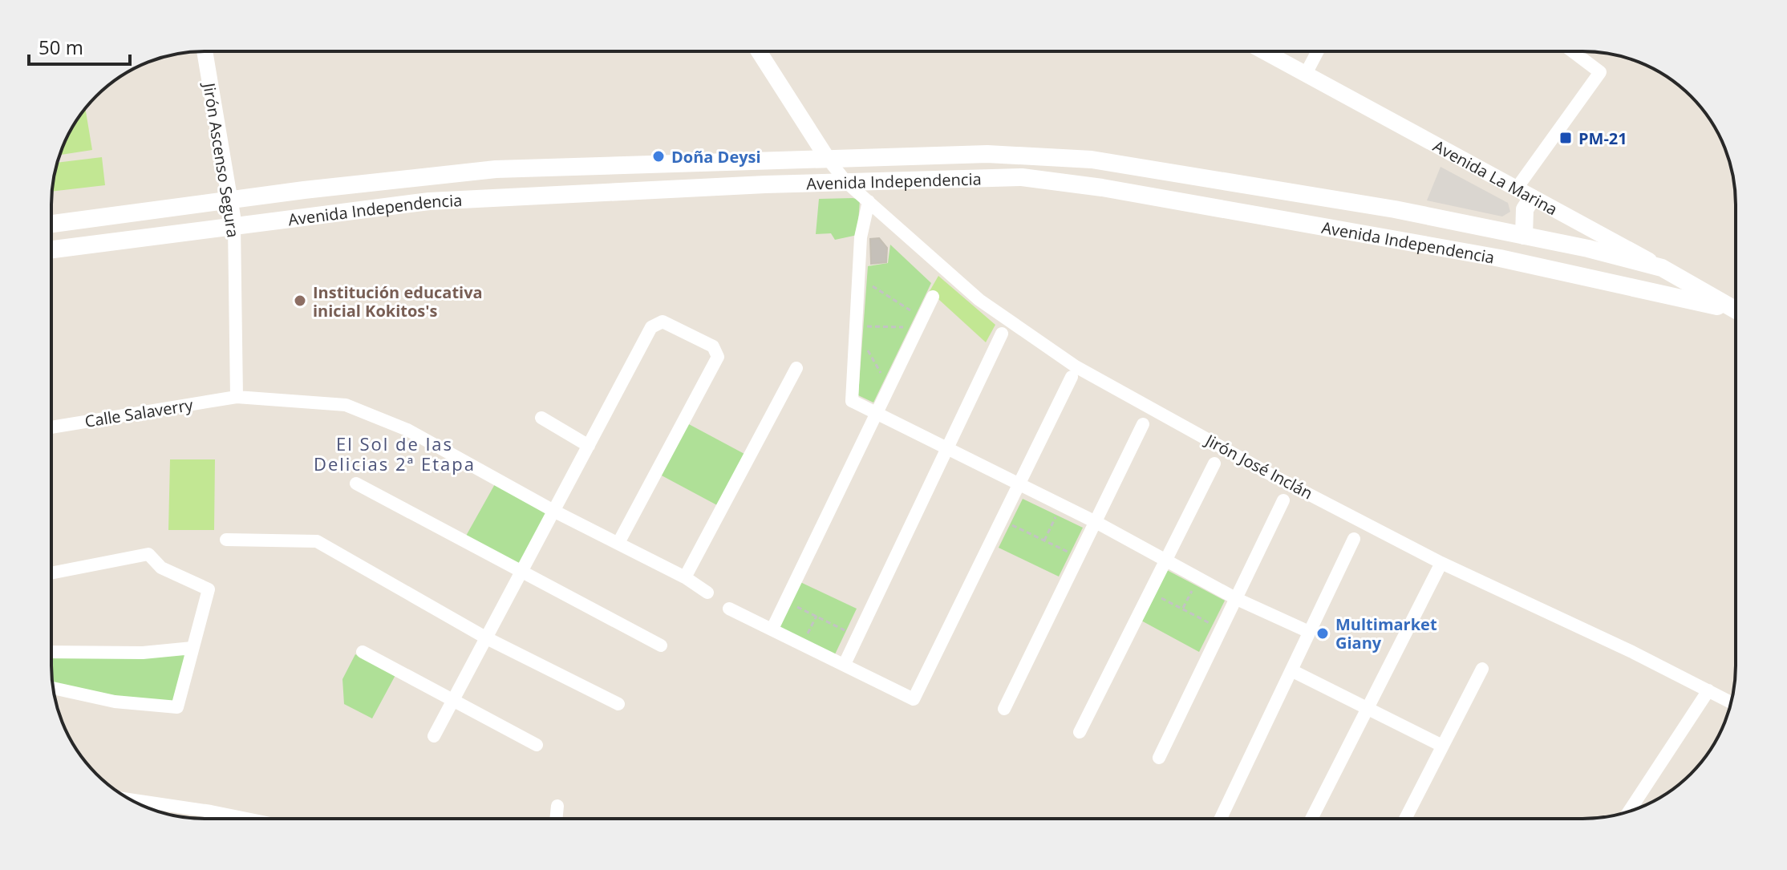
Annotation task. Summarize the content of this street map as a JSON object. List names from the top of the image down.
{
  "streets": {
    "main road": ["Avenida La Marina", "Avenida Independencia"],
    "street": ["Jirón Ascenso Segura", "Calle Salaverry", "Jirón José Inclán"]
  },
  "crossings": [
    ["Jirón Ascenso Segura", "Avenida Independencia"],
    ["Jirón Ascenso Segura", "Calle Salaverry"],
    ["Avenida La Marina", "Avenida Independencia"],
    ["Avenida Independencia", "Jirón José Inclán"]
  ],
  "districts": ["El Sol de las Delicias 2ª Etapa"],
  "places": {
    "transit": ["PM-21"],
    "other": ["Doña Deysi", "Institución educativa inicial Kokitos's", "Multimarket Giany"]
  },
  "scale_bar": "50 m"
}
